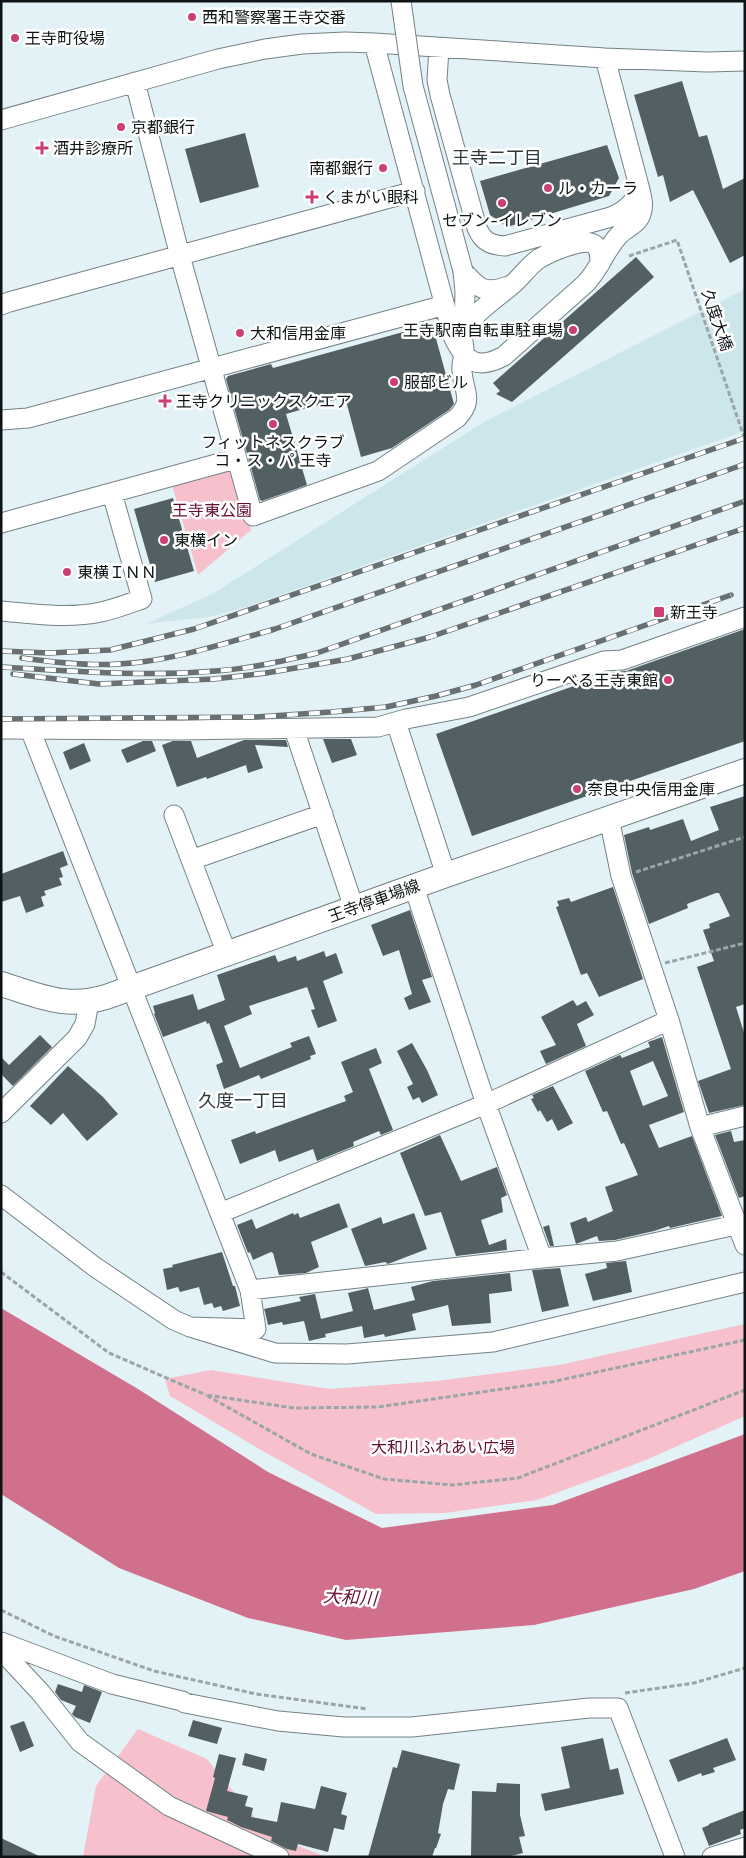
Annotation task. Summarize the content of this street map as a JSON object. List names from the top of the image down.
{
  "streets": {
    "main road": ["王寺停車場線"],
    "path": ["久度大橋"]
  },
  "districts": ["王寺二丁目", "久度一丁目"],
  "water": ["大和川"],
  "parks": ["王寺東公園", "大和川ふれあい広場"],
  "places": {
    "other": [
      "西和警察署王寺交番",
      "王寺町役場",
      "京都銀行",
      "南都銀行",
      "ル・カーラ",
      "セブン-イレブン",
      "王寺駅南自転車駐車場",
      "大和信用金庫",
      "服部ビル",
      "フィットネスクラブ コ・ス・パ 王寺",
      "東横イン",
      "東横ＩＮＮ",
      "りーべる王寺東館",
      "奈良中央信用金庫"
    ],
    "health": ["酒井診療所", "くまがい眼科", "王寺クリニックスクエア"],
    "transit": ["新王寺"]
  }
}
